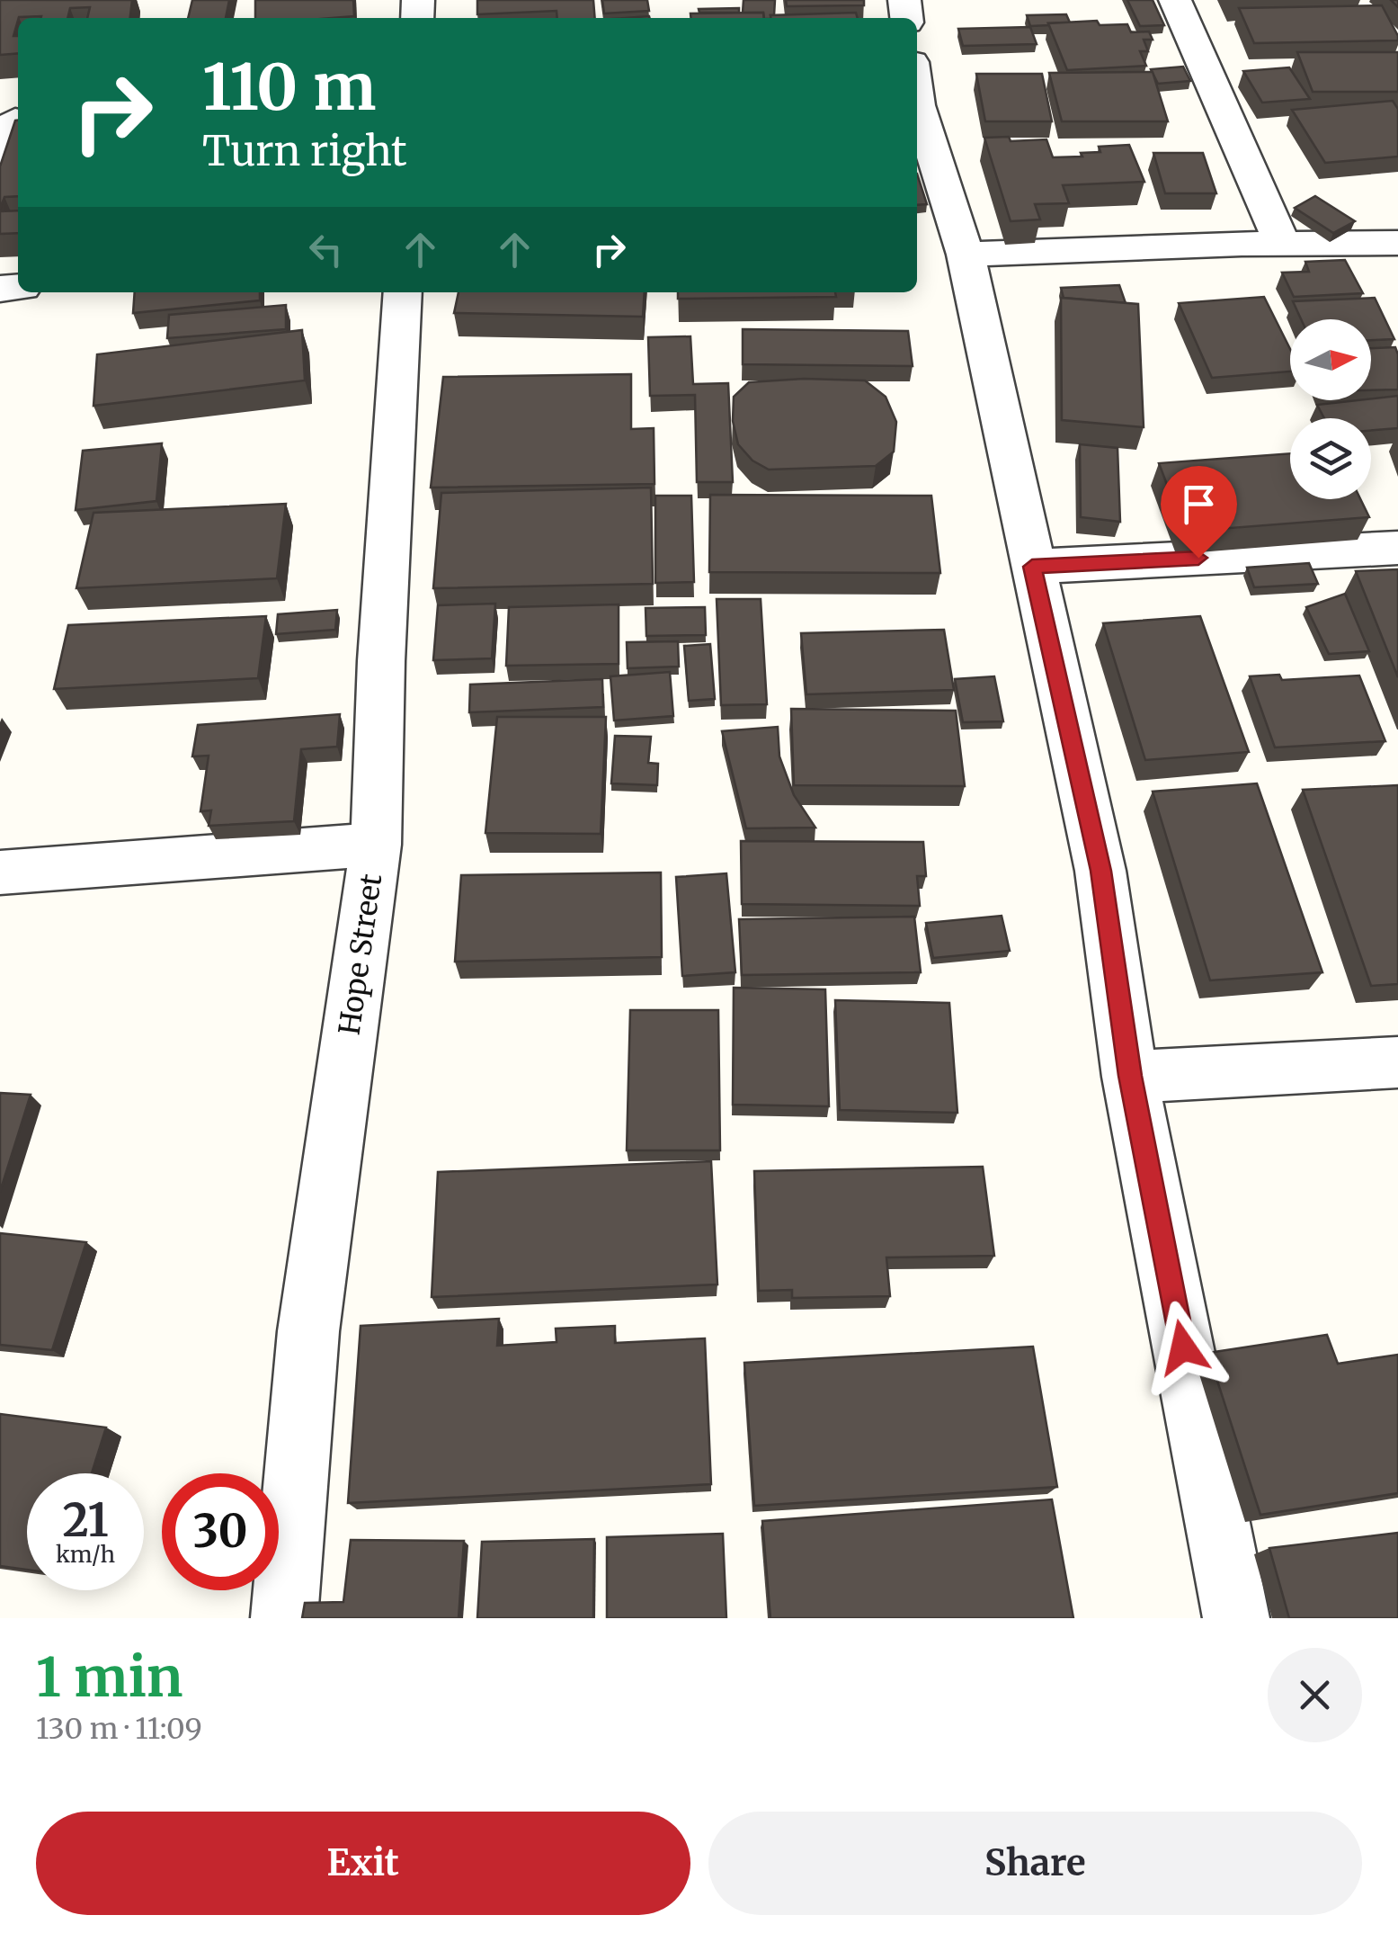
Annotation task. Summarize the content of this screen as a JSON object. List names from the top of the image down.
{
  "streets": {
    "street": ["Hope Street"]
  },
  "north": "right",
  "page": {
    "turn": ["110 m", "Turn right"],
    "speed": "21 km/h",
    "limit": "30",
    "heading": ["1 min", "130 m · 11:09"],
    "buttons": ["Exit", "Share"]
  }
}
